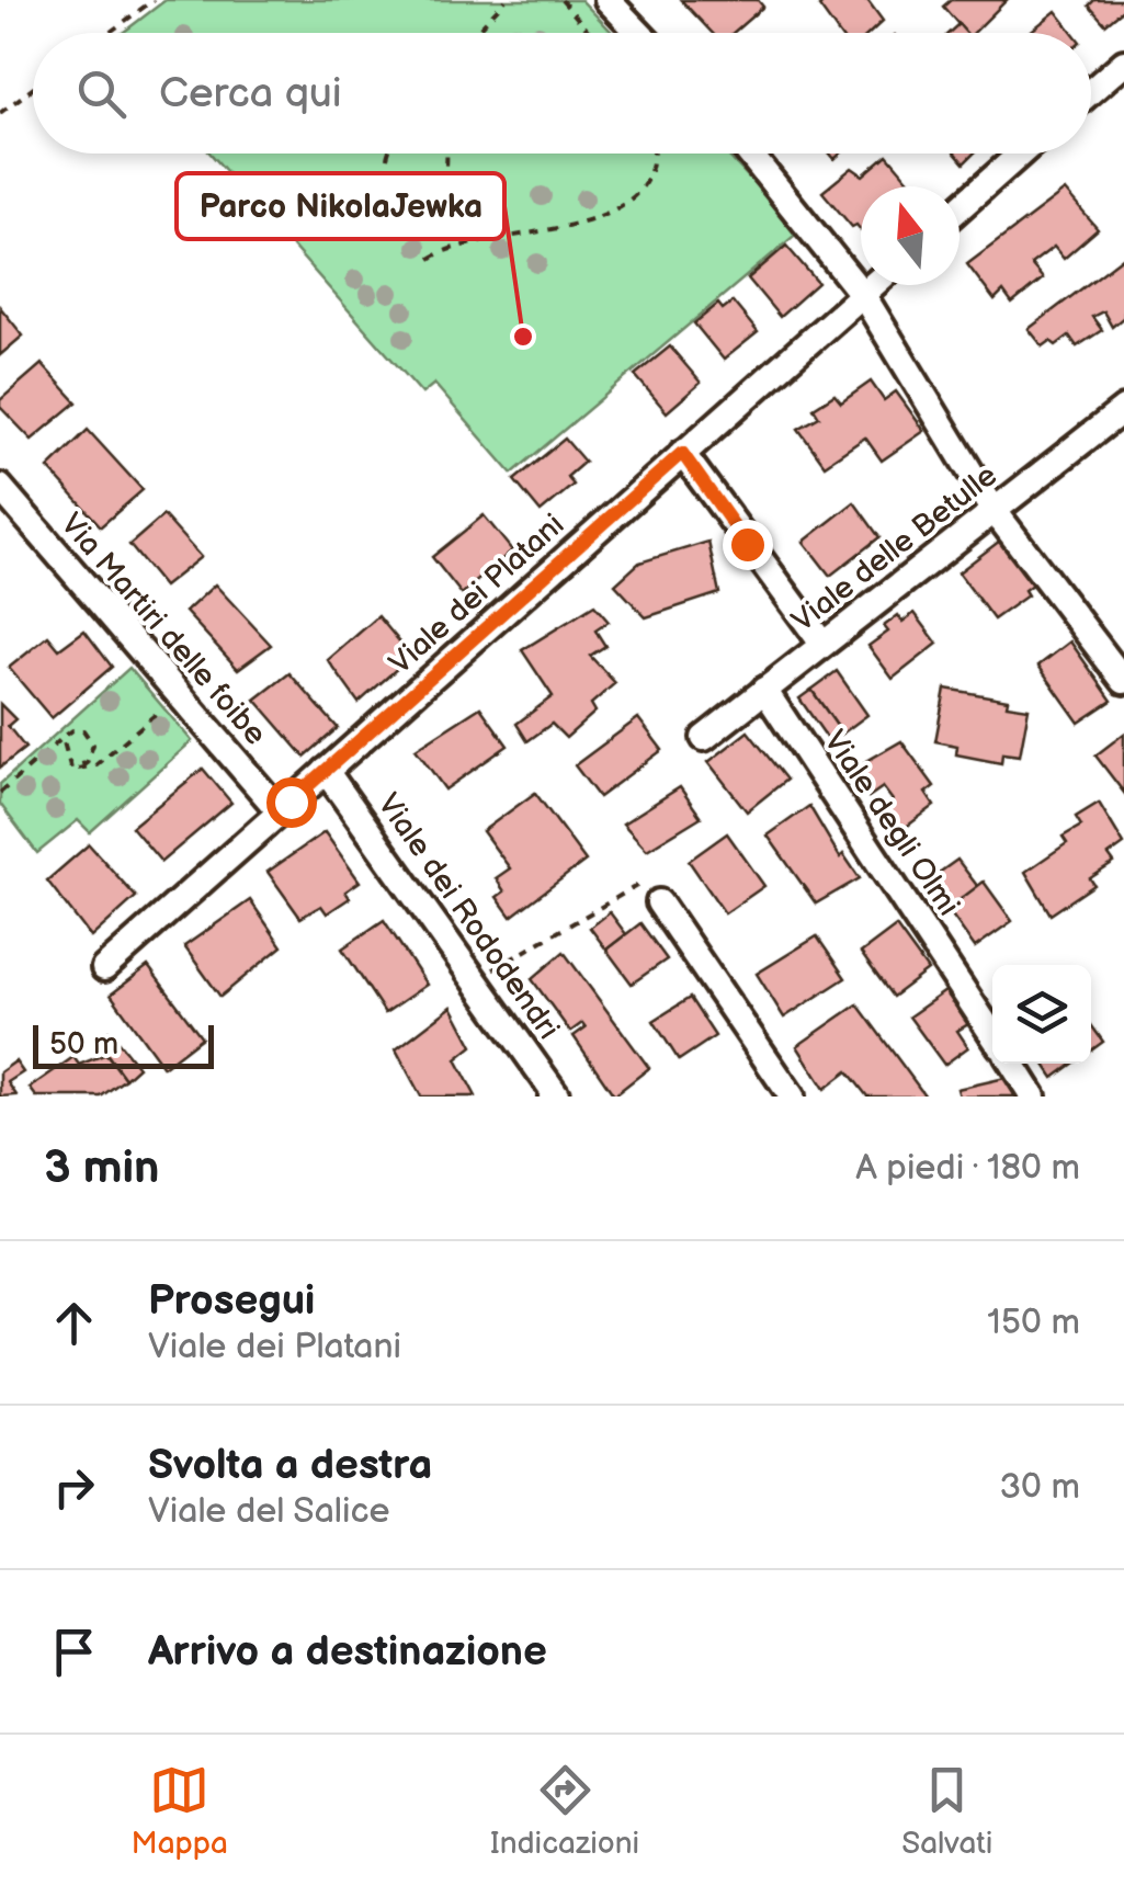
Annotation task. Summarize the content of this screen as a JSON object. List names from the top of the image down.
{
  "streets": {
    "street": [
      "Viale delle Betulle",
      "Viale dei Platani",
      "Via Martiri delle foibe",
      "Viale degli Olmi",
      "Viale dei Rododendri"
    ]
  },
  "crossings": [
    ["Viale delle Betulle", "Viale degli Olmi"],
    ["Viale dei Platani", "Via Martiri delle foibe"],
    ["Viale dei Platani", "Viale dei Rododendri"]
  ],
  "places": ["Parco NikolaJewka"],
  "scale_bar": "50 m",
  "north": "top",
  "page": {
    "search": "Cerca qui",
    "scale": "50 m",
    "heading": ["3 min", "A piedi · 180 m"],
    "list": [
      ["Prosegui", "Viale dei Platani", "150 m"],
      ["Svolta a destra", "Viale del Salice", "30 m"],
      "Arrivo a destinazione"
    ],
    "nav": ["Mappa", "Indicazioni", "Salvati"]
  }
}
